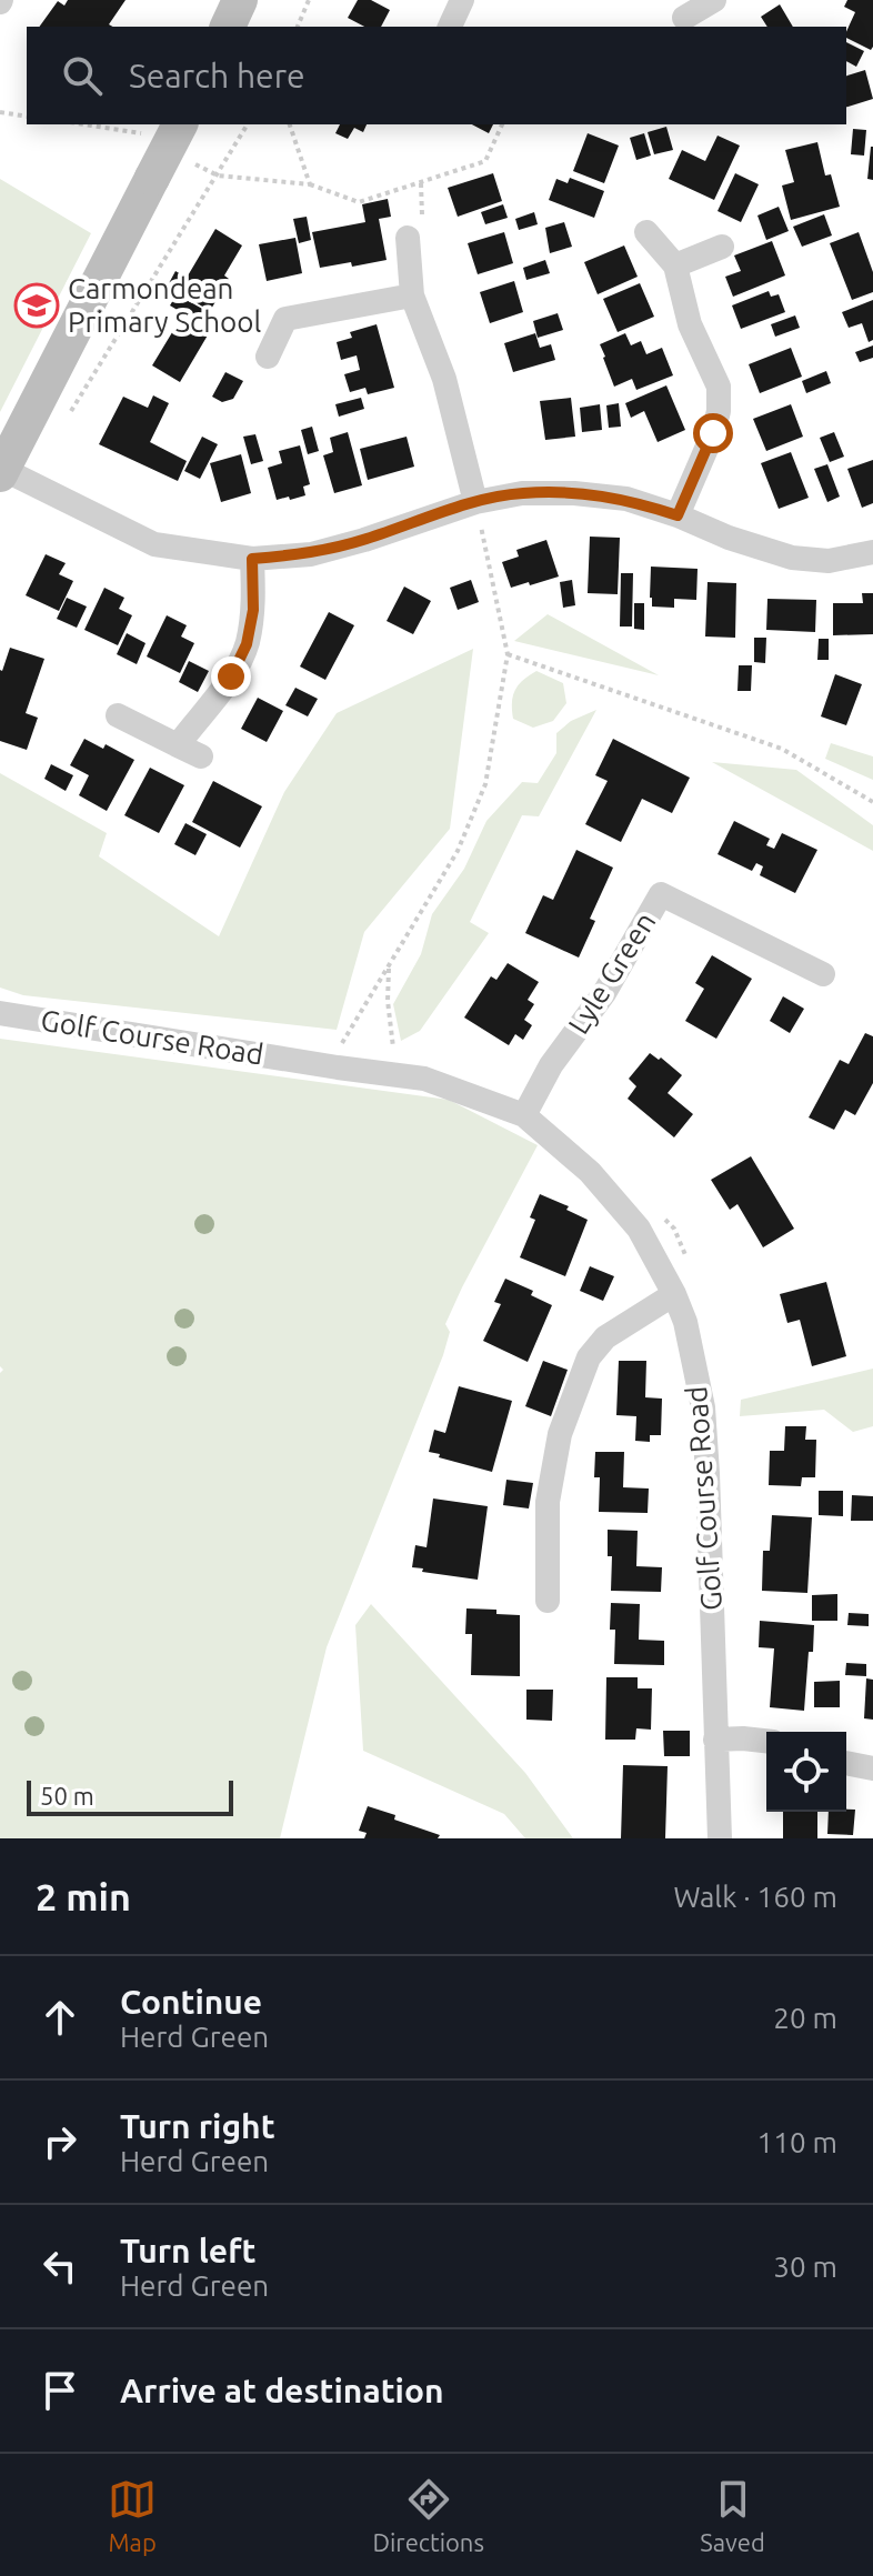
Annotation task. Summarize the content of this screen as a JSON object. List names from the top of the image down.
{
  "streets": {
    "street": ["Lyle Green", "Golf Course Road"]
  },
  "crossings": [
    ["Lyle Green", "Golf Course Road"]
  ],
  "places": {
    "school or university": ["Carmondean Primary School"]
  },
  "scale_bar": "50 m",
  "page": {
    "search": "Search here",
    "scale": "50 m",
    "heading": ["2 min", "Walk · 160 m"],
    "list": [
      ["Continue", "Herd Green", "20 m"],
      ["Turn right", "Herd Green", "110 m"],
      ["Turn left", "Herd Green", "30 m"],
      "Arrive at destination"
    ],
    "nav": ["Map", "Directions", "Saved"]
  }
}
